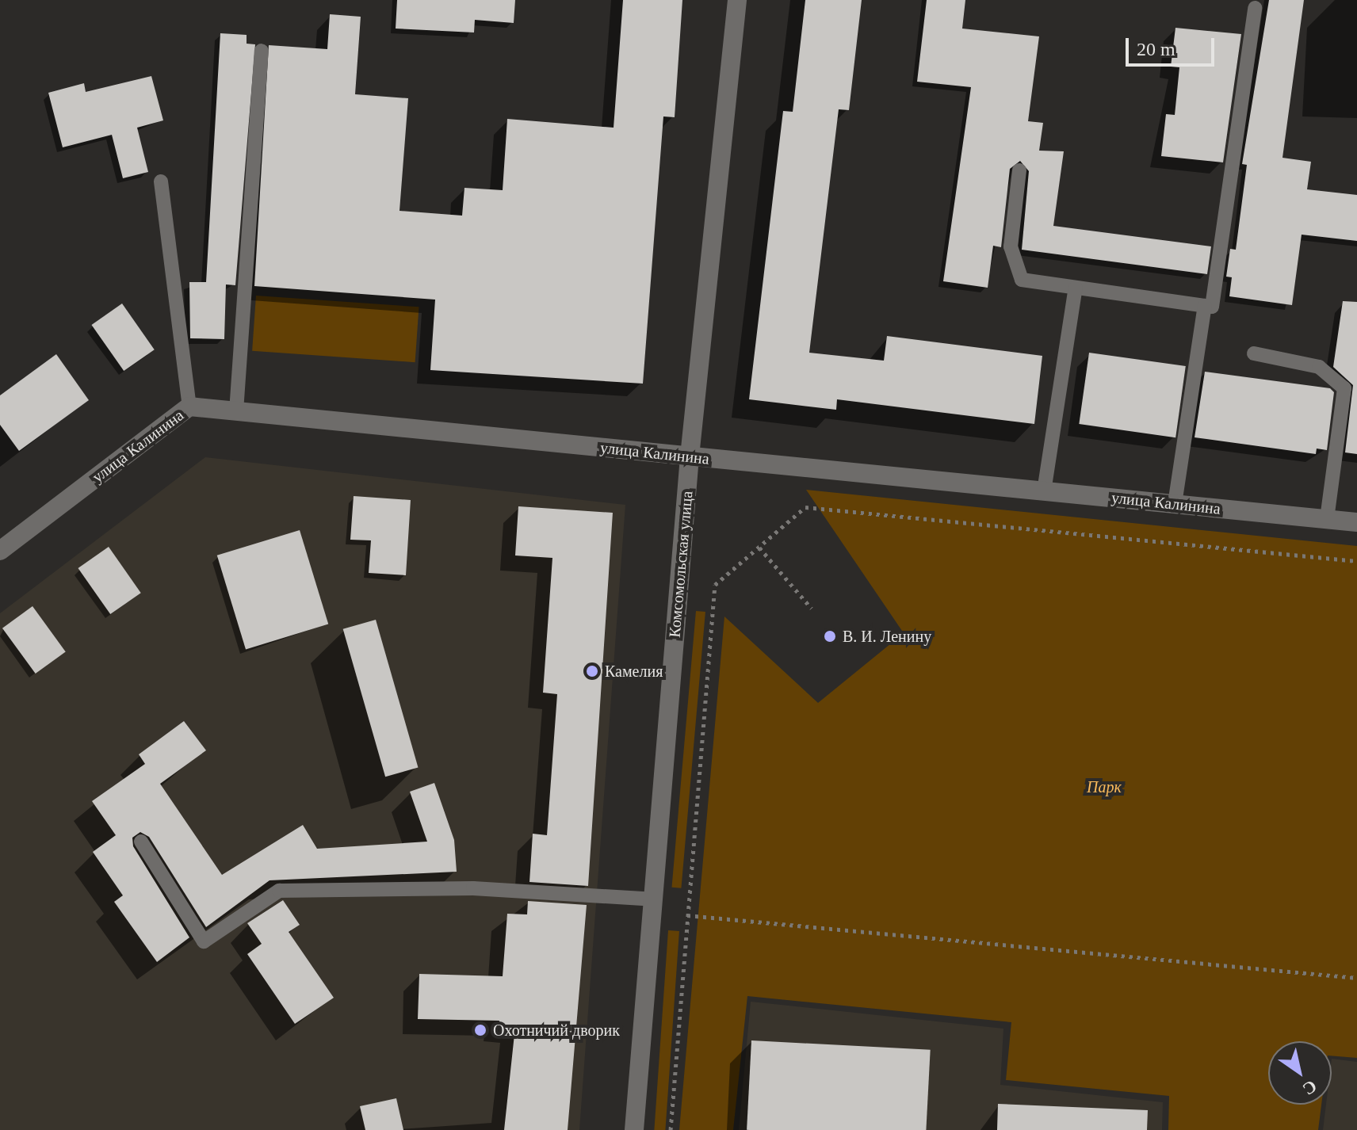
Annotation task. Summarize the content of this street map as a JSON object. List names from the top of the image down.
{
  "streets": {
    "street": ["улица Калинина", "Комсомольская улица"]
  },
  "crossings": [
    ["улица Калинина", "Комсомольская улица"]
  ],
  "parks": ["Парк"],
  "places": ["В. И. Ленину", "Камелия", "Охотничий дворик"],
  "scale_bar": "20 m",
  "north": "bottom right"
}
